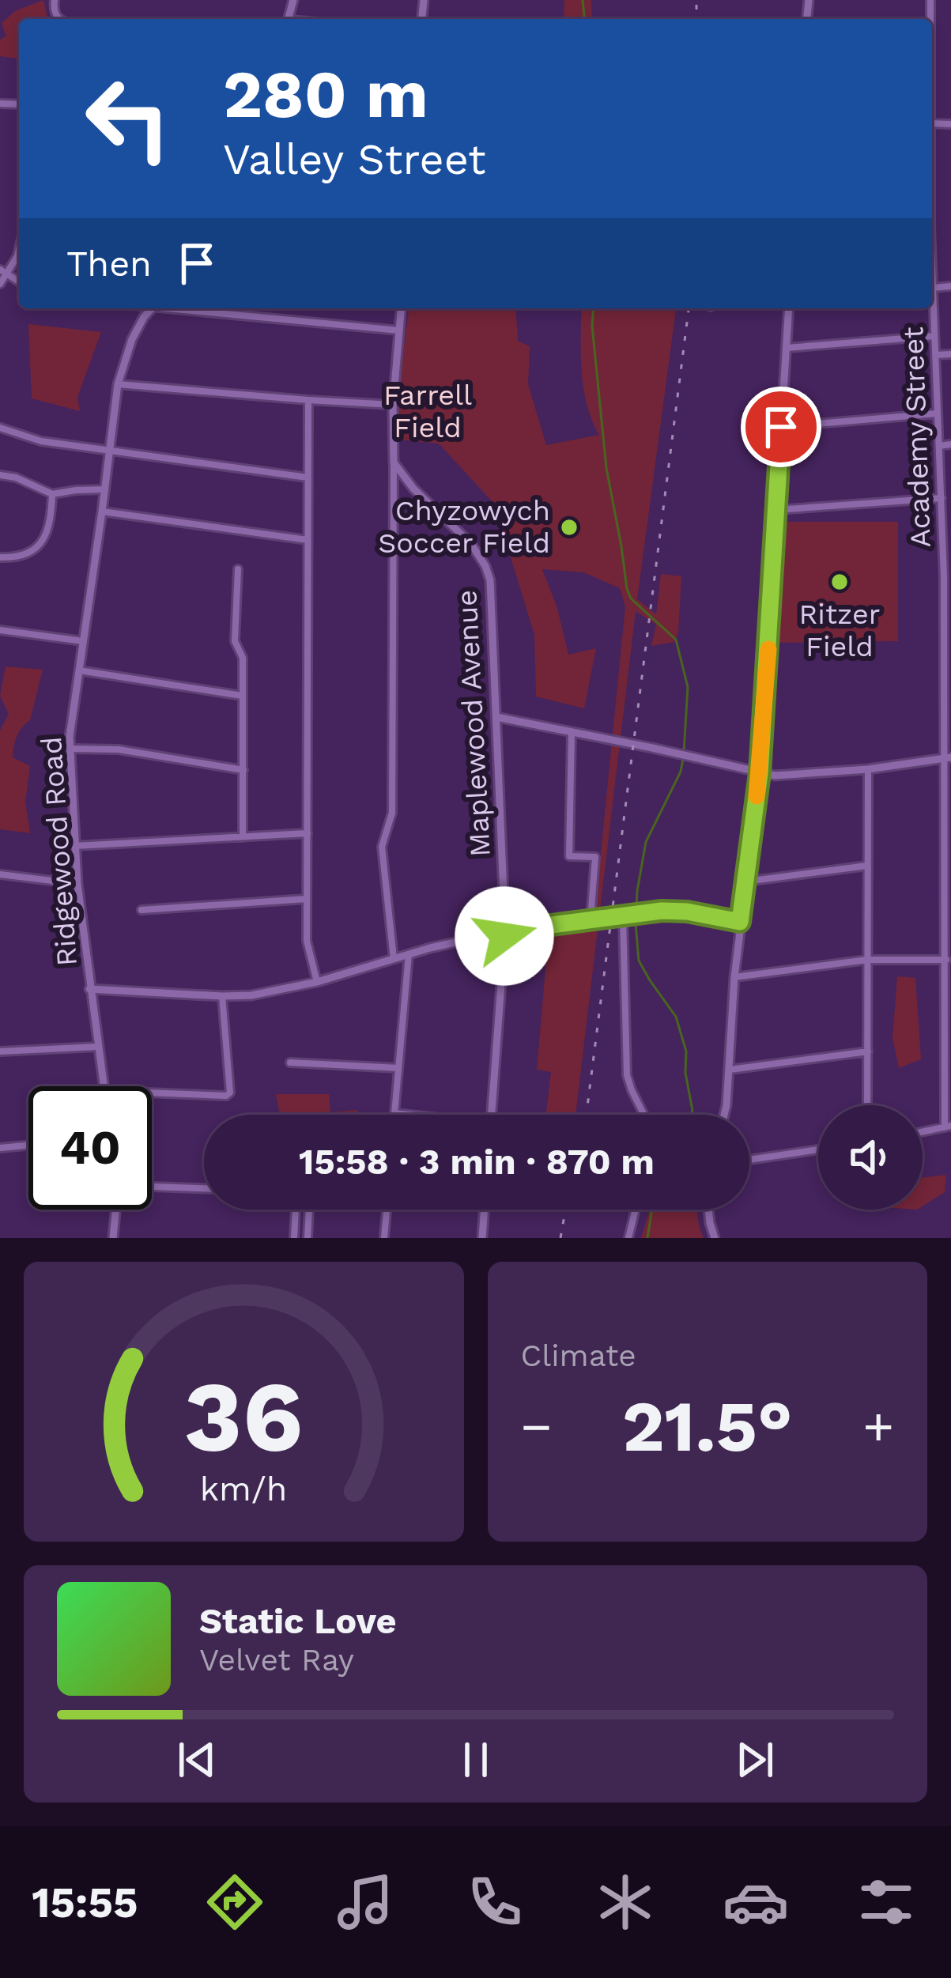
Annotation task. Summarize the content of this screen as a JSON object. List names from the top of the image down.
{
  "streets": {
    "street": ["Academy Street", "Maplewood Avenue", "Ridgewood Road"]
  },
  "parks": ["Farrell Field"],
  "places": ["Chyzowych Soccer Field", "Ritzer Field"],
  "page": {
    "turn": ["280 m", "Valley Street"],
    "then": "Then",
    "limit": "40",
    "trip": "15:58 · 3 min · 870 m",
    "tile": "Climate",
    "heat": ["−", "21.5°", "+"],
    "song": ["Static Love", "Velvet Ray"],
    "tabs": "15:55",
    "gauge": ["36", "km/h"]
  }
}
